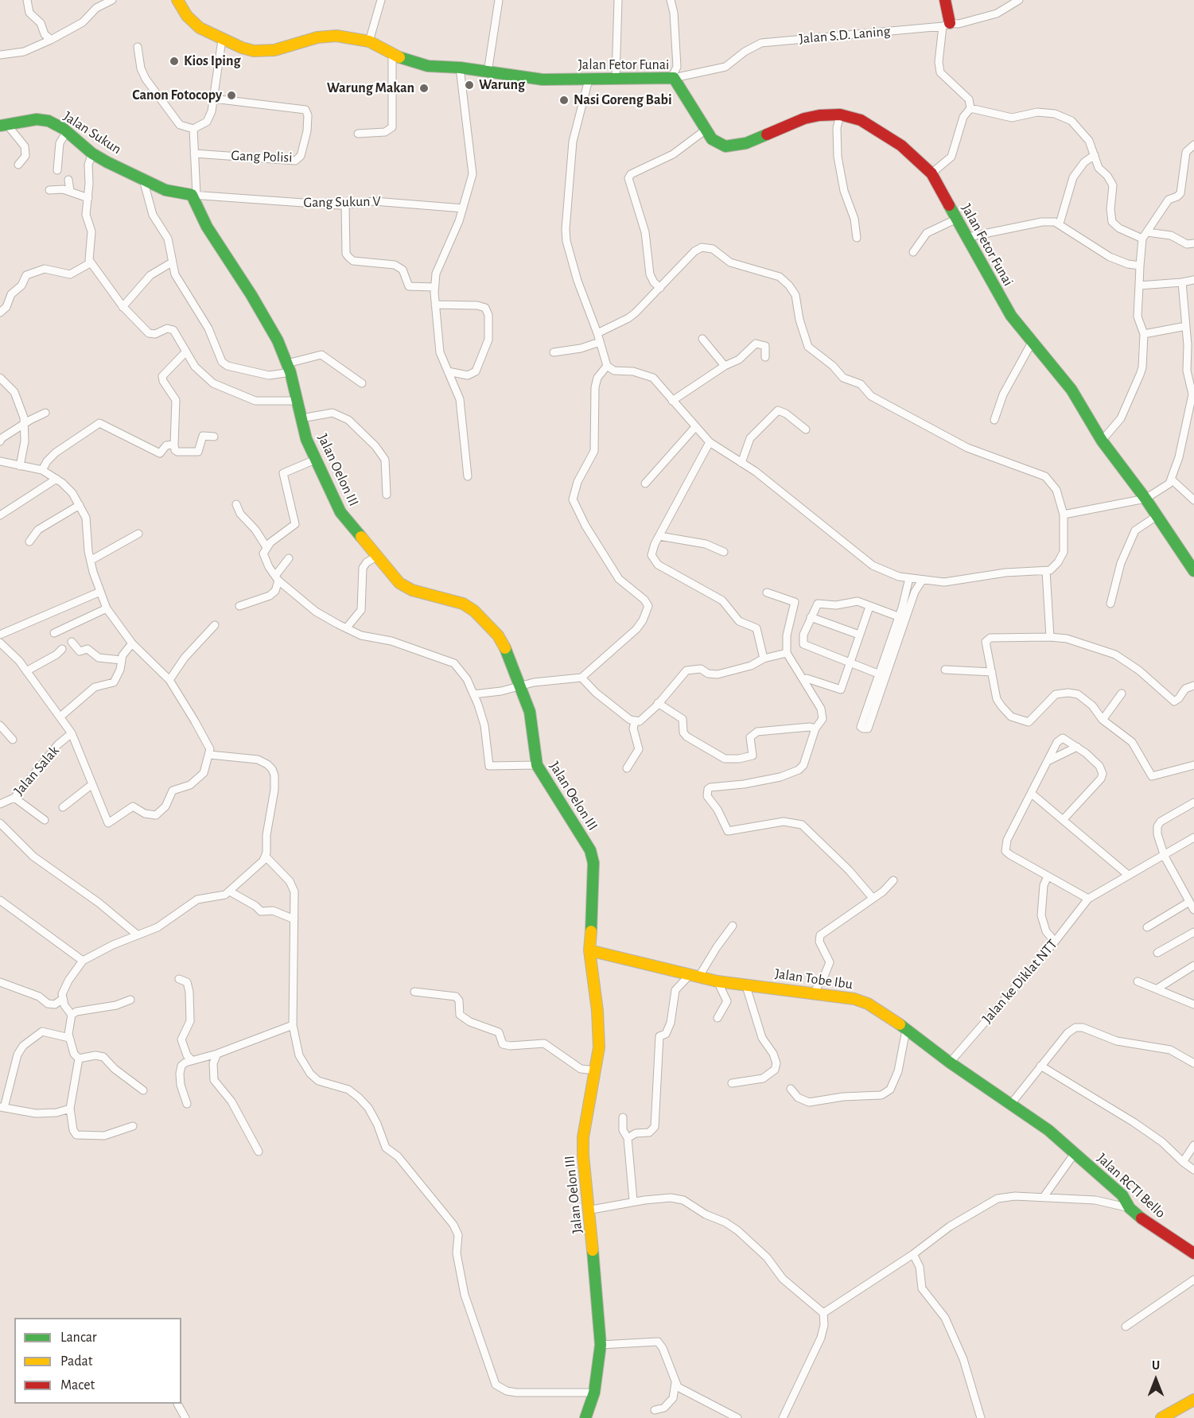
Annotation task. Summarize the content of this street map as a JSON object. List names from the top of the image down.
{
  "streets": {
    "main road": [
      "Jalan Fetor Funai",
      "Jalan Sukun",
      "Jalan Oelon III",
      "Jalan Tobe Ibu",
      "Jalan RCTI Bello"
    ],
    "street": [
      "Jalan S.D. Laning",
      "Gang Polisi",
      "Gang Sukun V",
      "Jalan Salak",
      "Jalan ke Diklat NTT"
    ]
  },
  "crossings": [
    ["Jalan S.D. Laning", "Jalan Fetor Funai"],
    ["Jalan Sukun", "Gang Sukun V"],
    ["Jalan Sukun", "Jalan Oelon III"],
    ["Gang Sukun V", "Jalan Oelon III"],
    ["Jalan Oelon III", "Jalan Tobe Ibu"],
    ["Jalan Tobe Ibu", "Jalan ke Diklat NTT"],
    ["Jalan Tobe Ibu", "Jalan RCTI Bello"]
  ],
  "places": [
    "Kios Iping",
    "Warung",
    "Warung Makan",
    "Canon Fotocopy",
    "Nasi Goreng Babi"
  ],
  "legend": ["Lancar", "Padat", "Macet"],
  "north": "top"
}
